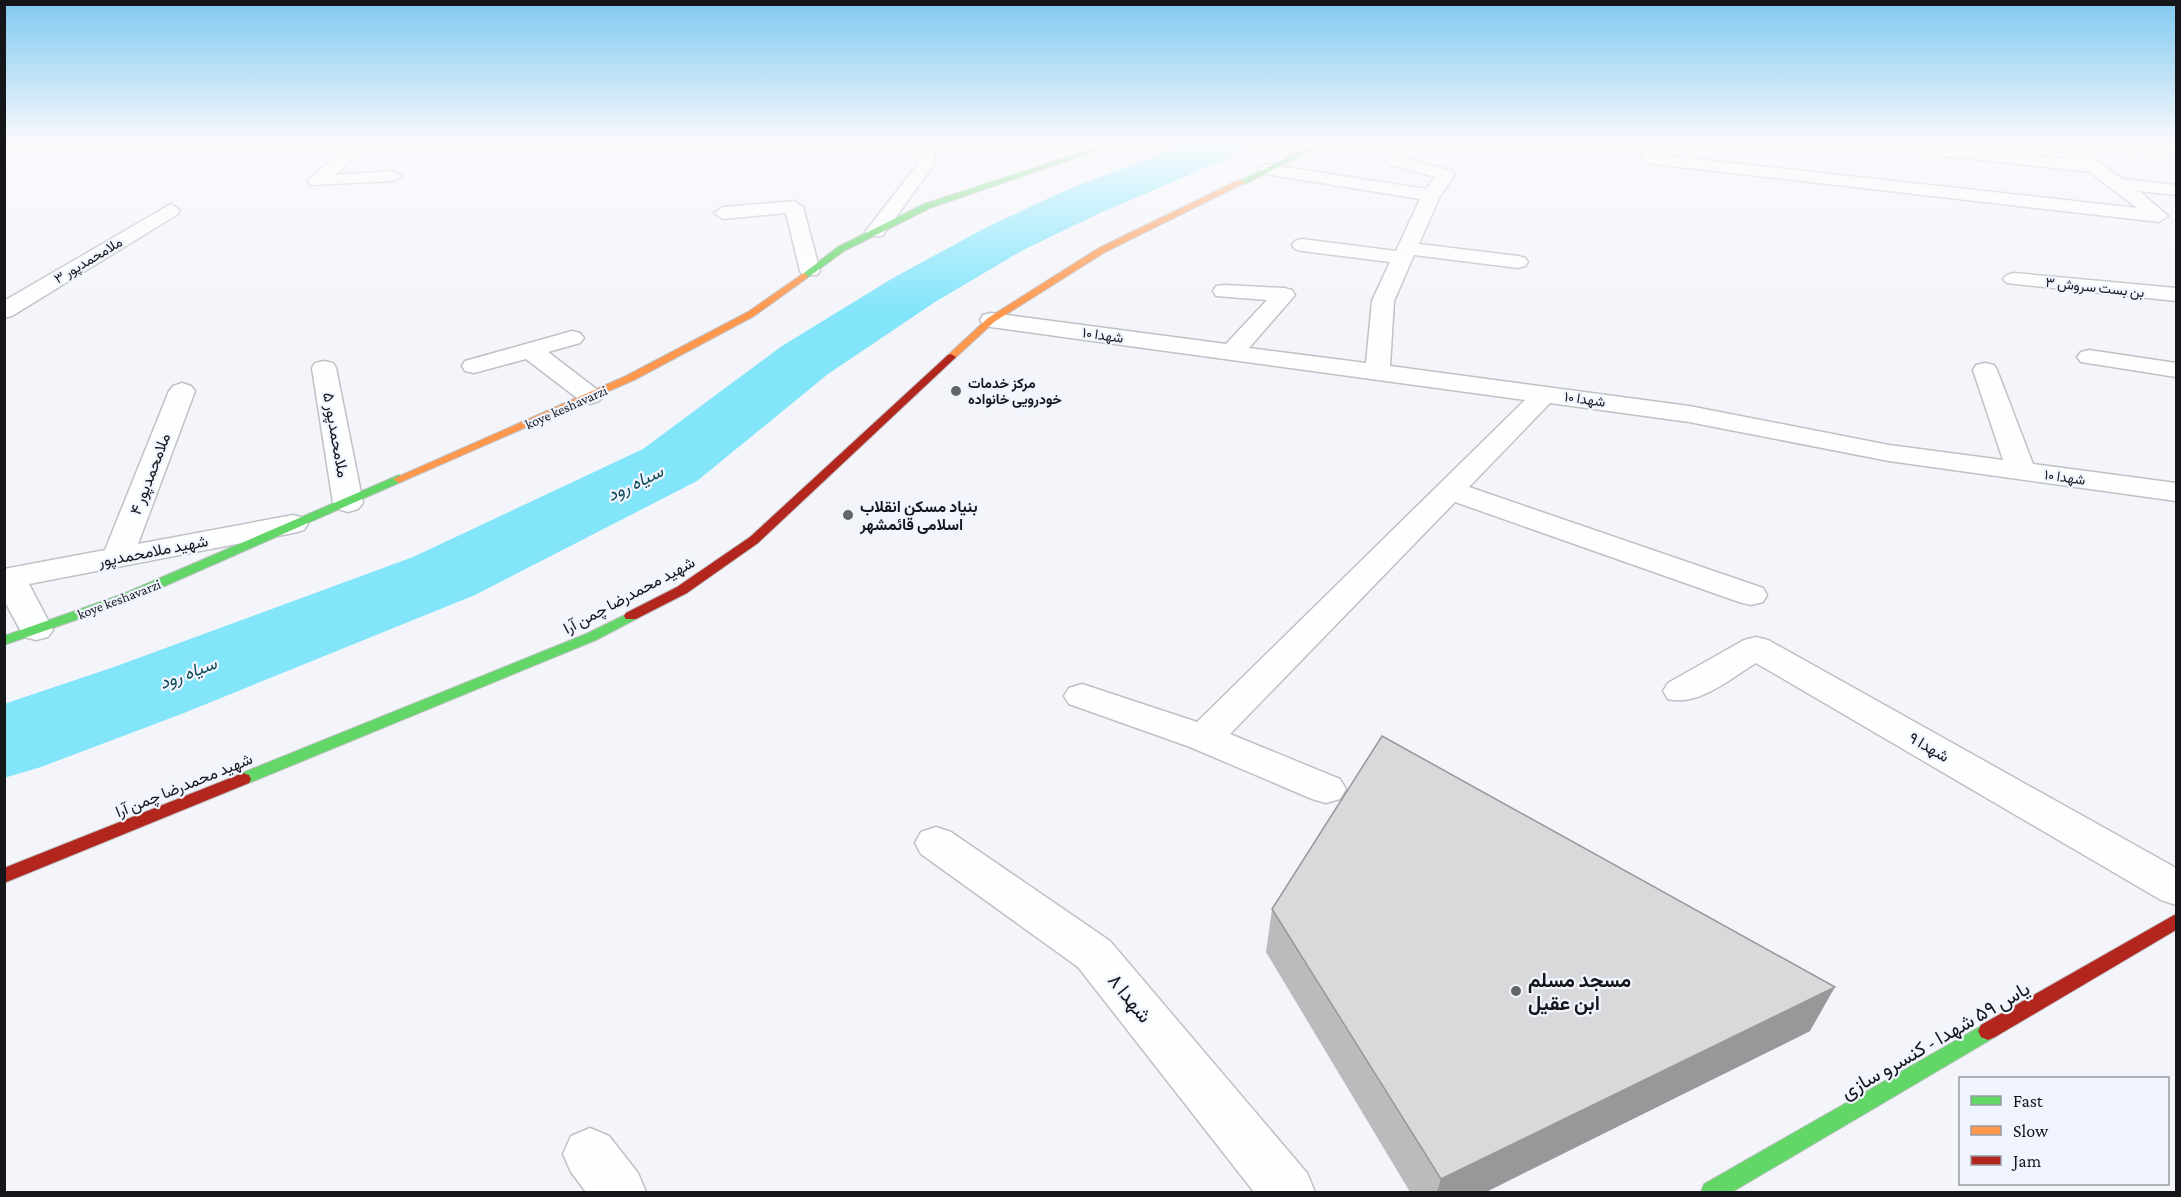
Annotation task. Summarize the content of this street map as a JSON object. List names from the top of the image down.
{
  "streets": {
    "street": [
      "ملامحمدپور ۳",
      "بن بست سروش ۳",
      "شهدا ۱۰",
      "koye keshavarzi",
      "ملامحمدپور ۵",
      "ملامحمدپور ۴",
      "شهید ملامحمدپور",
      "شهید محمدرضا چمن آرا",
      "شهدا ۹",
      "شهدا ۸",
      "یاس ۵۹ شهدا - کنسرو سازی"
    ]
  },
  "crossings": [
    ["شهدا ۱۰", "شهید محمدرضا چمن آرا"],
    ["koye keshavarzi", "ملامحمدپور ۵"],
    ["koye keshavarzi", "شهید ملامحمدپور"],
    ["ملامحمدپور ۴", "شهید ملامحمدپور"]
  ],
  "water": ["سیاه رود"],
  "places": ["مرکز خدمات خودرویی خانواده", "بنیاد مسکن انقلاب اسلامی قائمشهر", "مسجد مسلم ابن عقیل"],
  "legend": ["Fast", "Slow", "Jam"]
}
